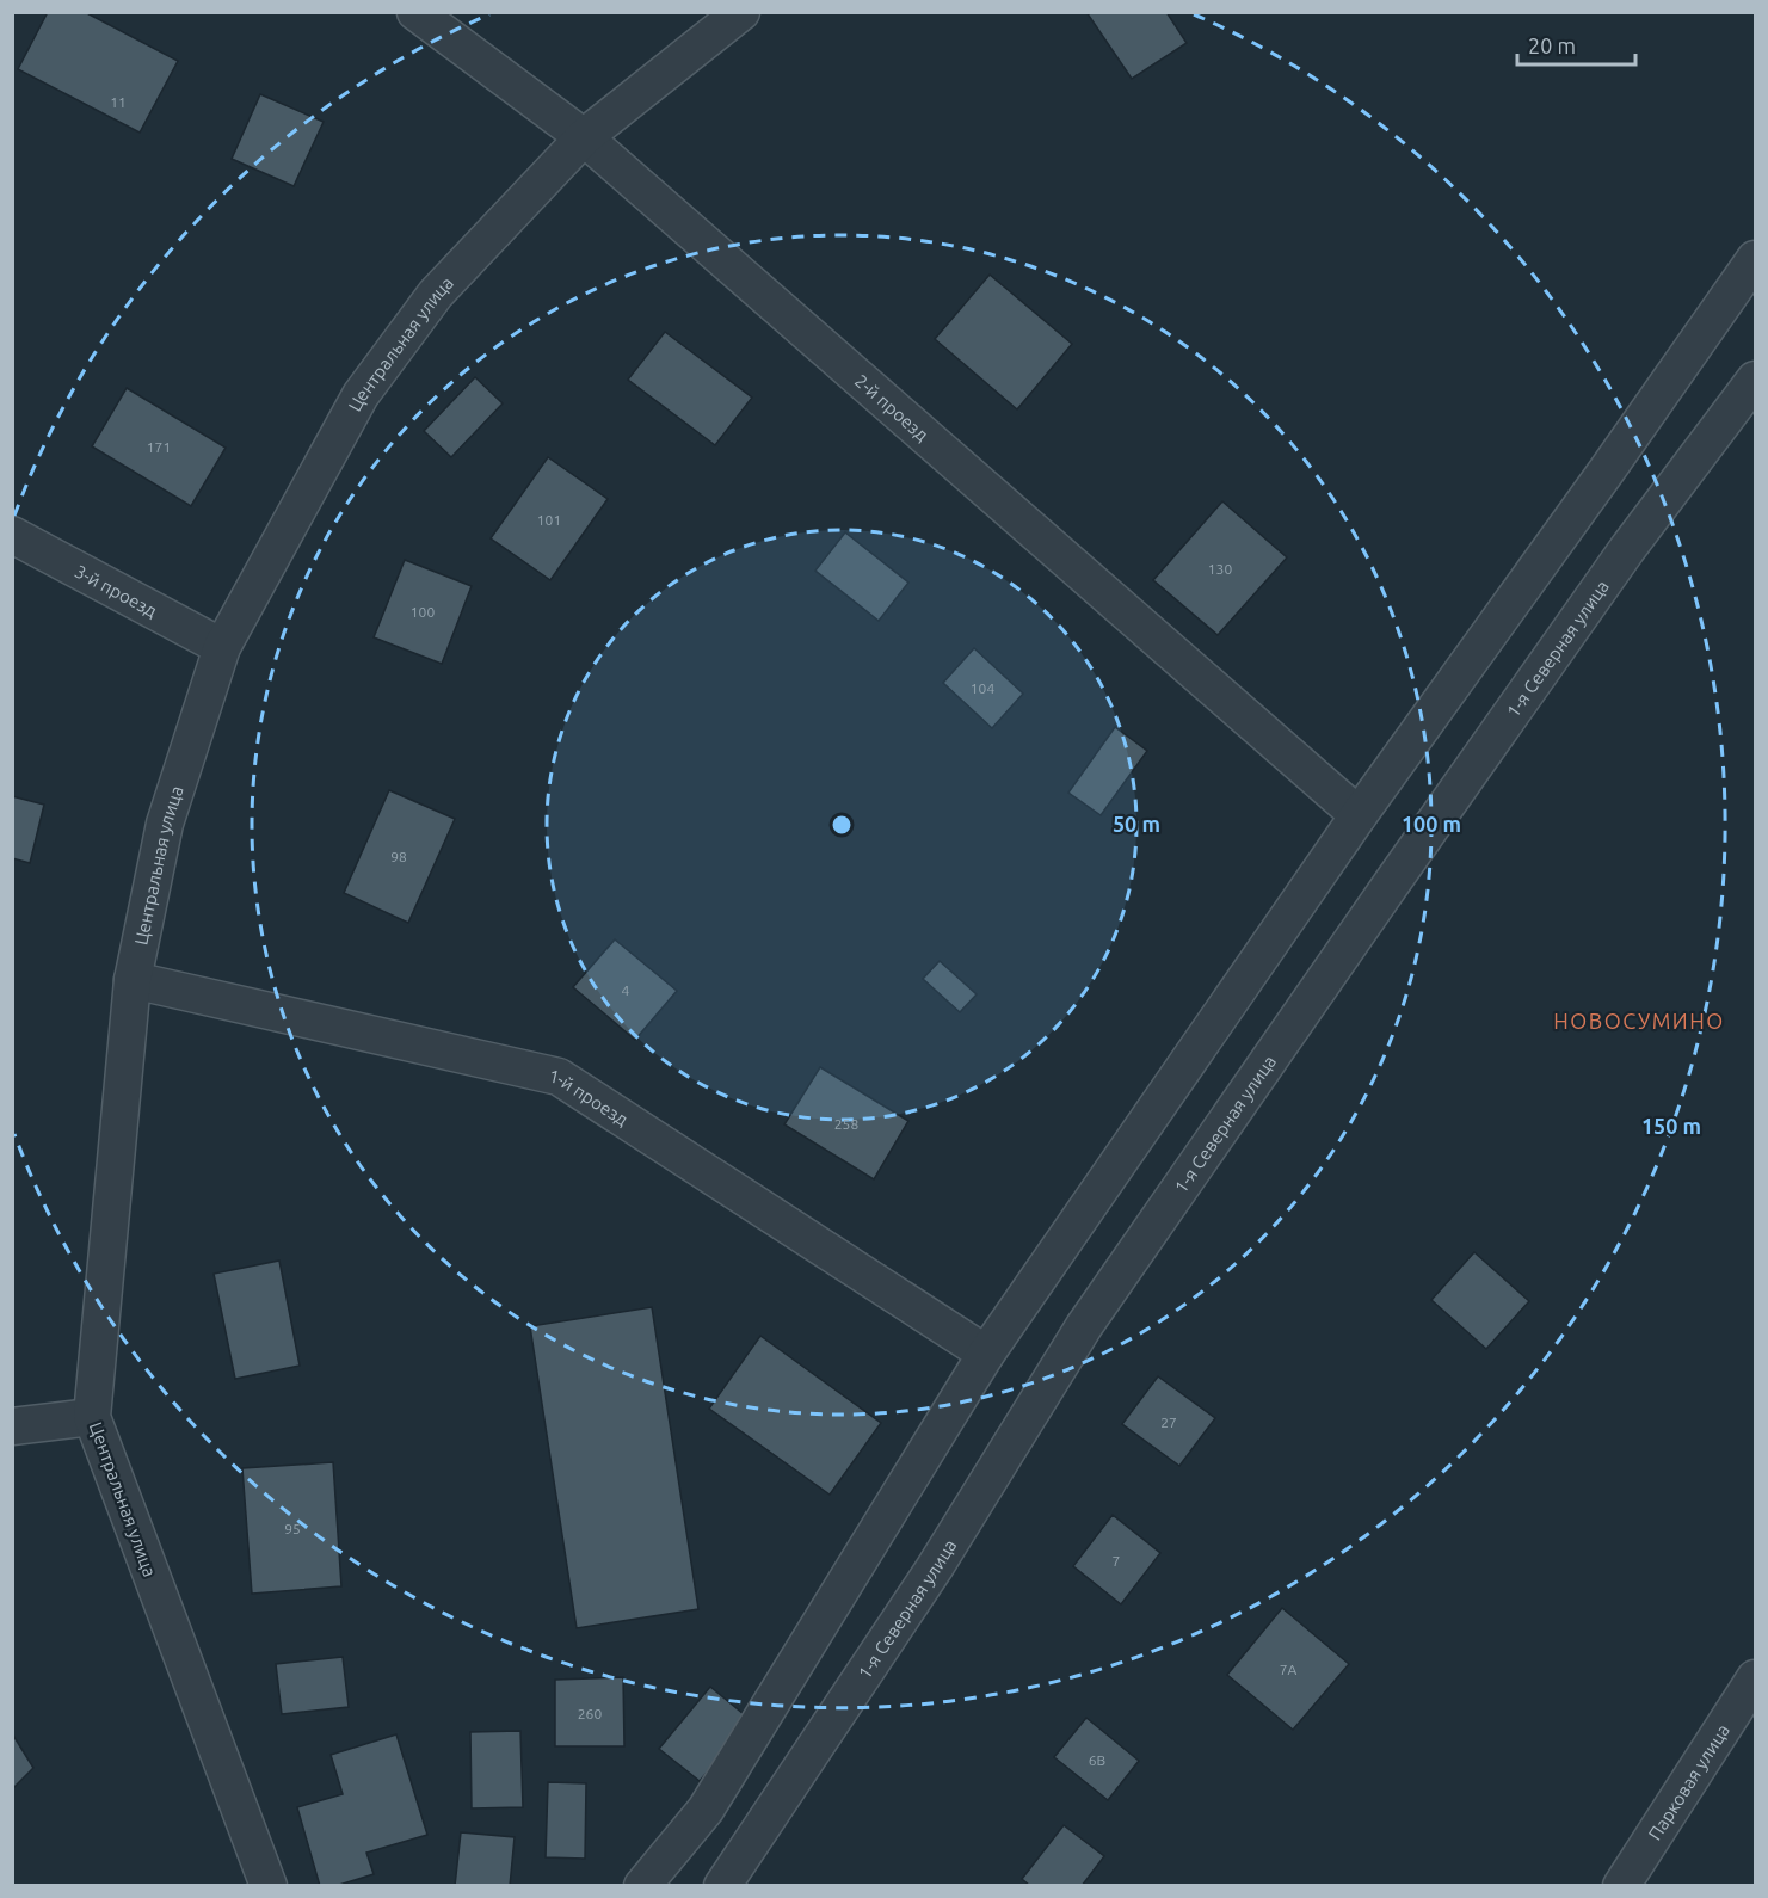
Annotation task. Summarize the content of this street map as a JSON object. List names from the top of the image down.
{
  "streets": {
    "street": [
      "Центральная улица",
      "2-й проезд",
      "3-й проезд",
      "1-я Северная улица",
      "1-й проезд",
      "Парковая улица"
    ]
  },
  "crossings": [
    ["Центральная улица", "2-й проезд"],
    ["Центральная улица", "3-й проезд"],
    ["Центральная улица", "1-й проезд"]
  ],
  "districts": ["НОВОСУМИНО"],
  "house_numbers": [
    "11",
    "171",
    "101",
    "130",
    "100",
    "104",
    "98",
    "4",
    "258",
    "27",
    "95",
    "7",
    "7А",
    "260",
    "6В"
  ],
  "scale_bar": "20 m",
  "rings": ["50 m", "100 m", "150 m"]
}
